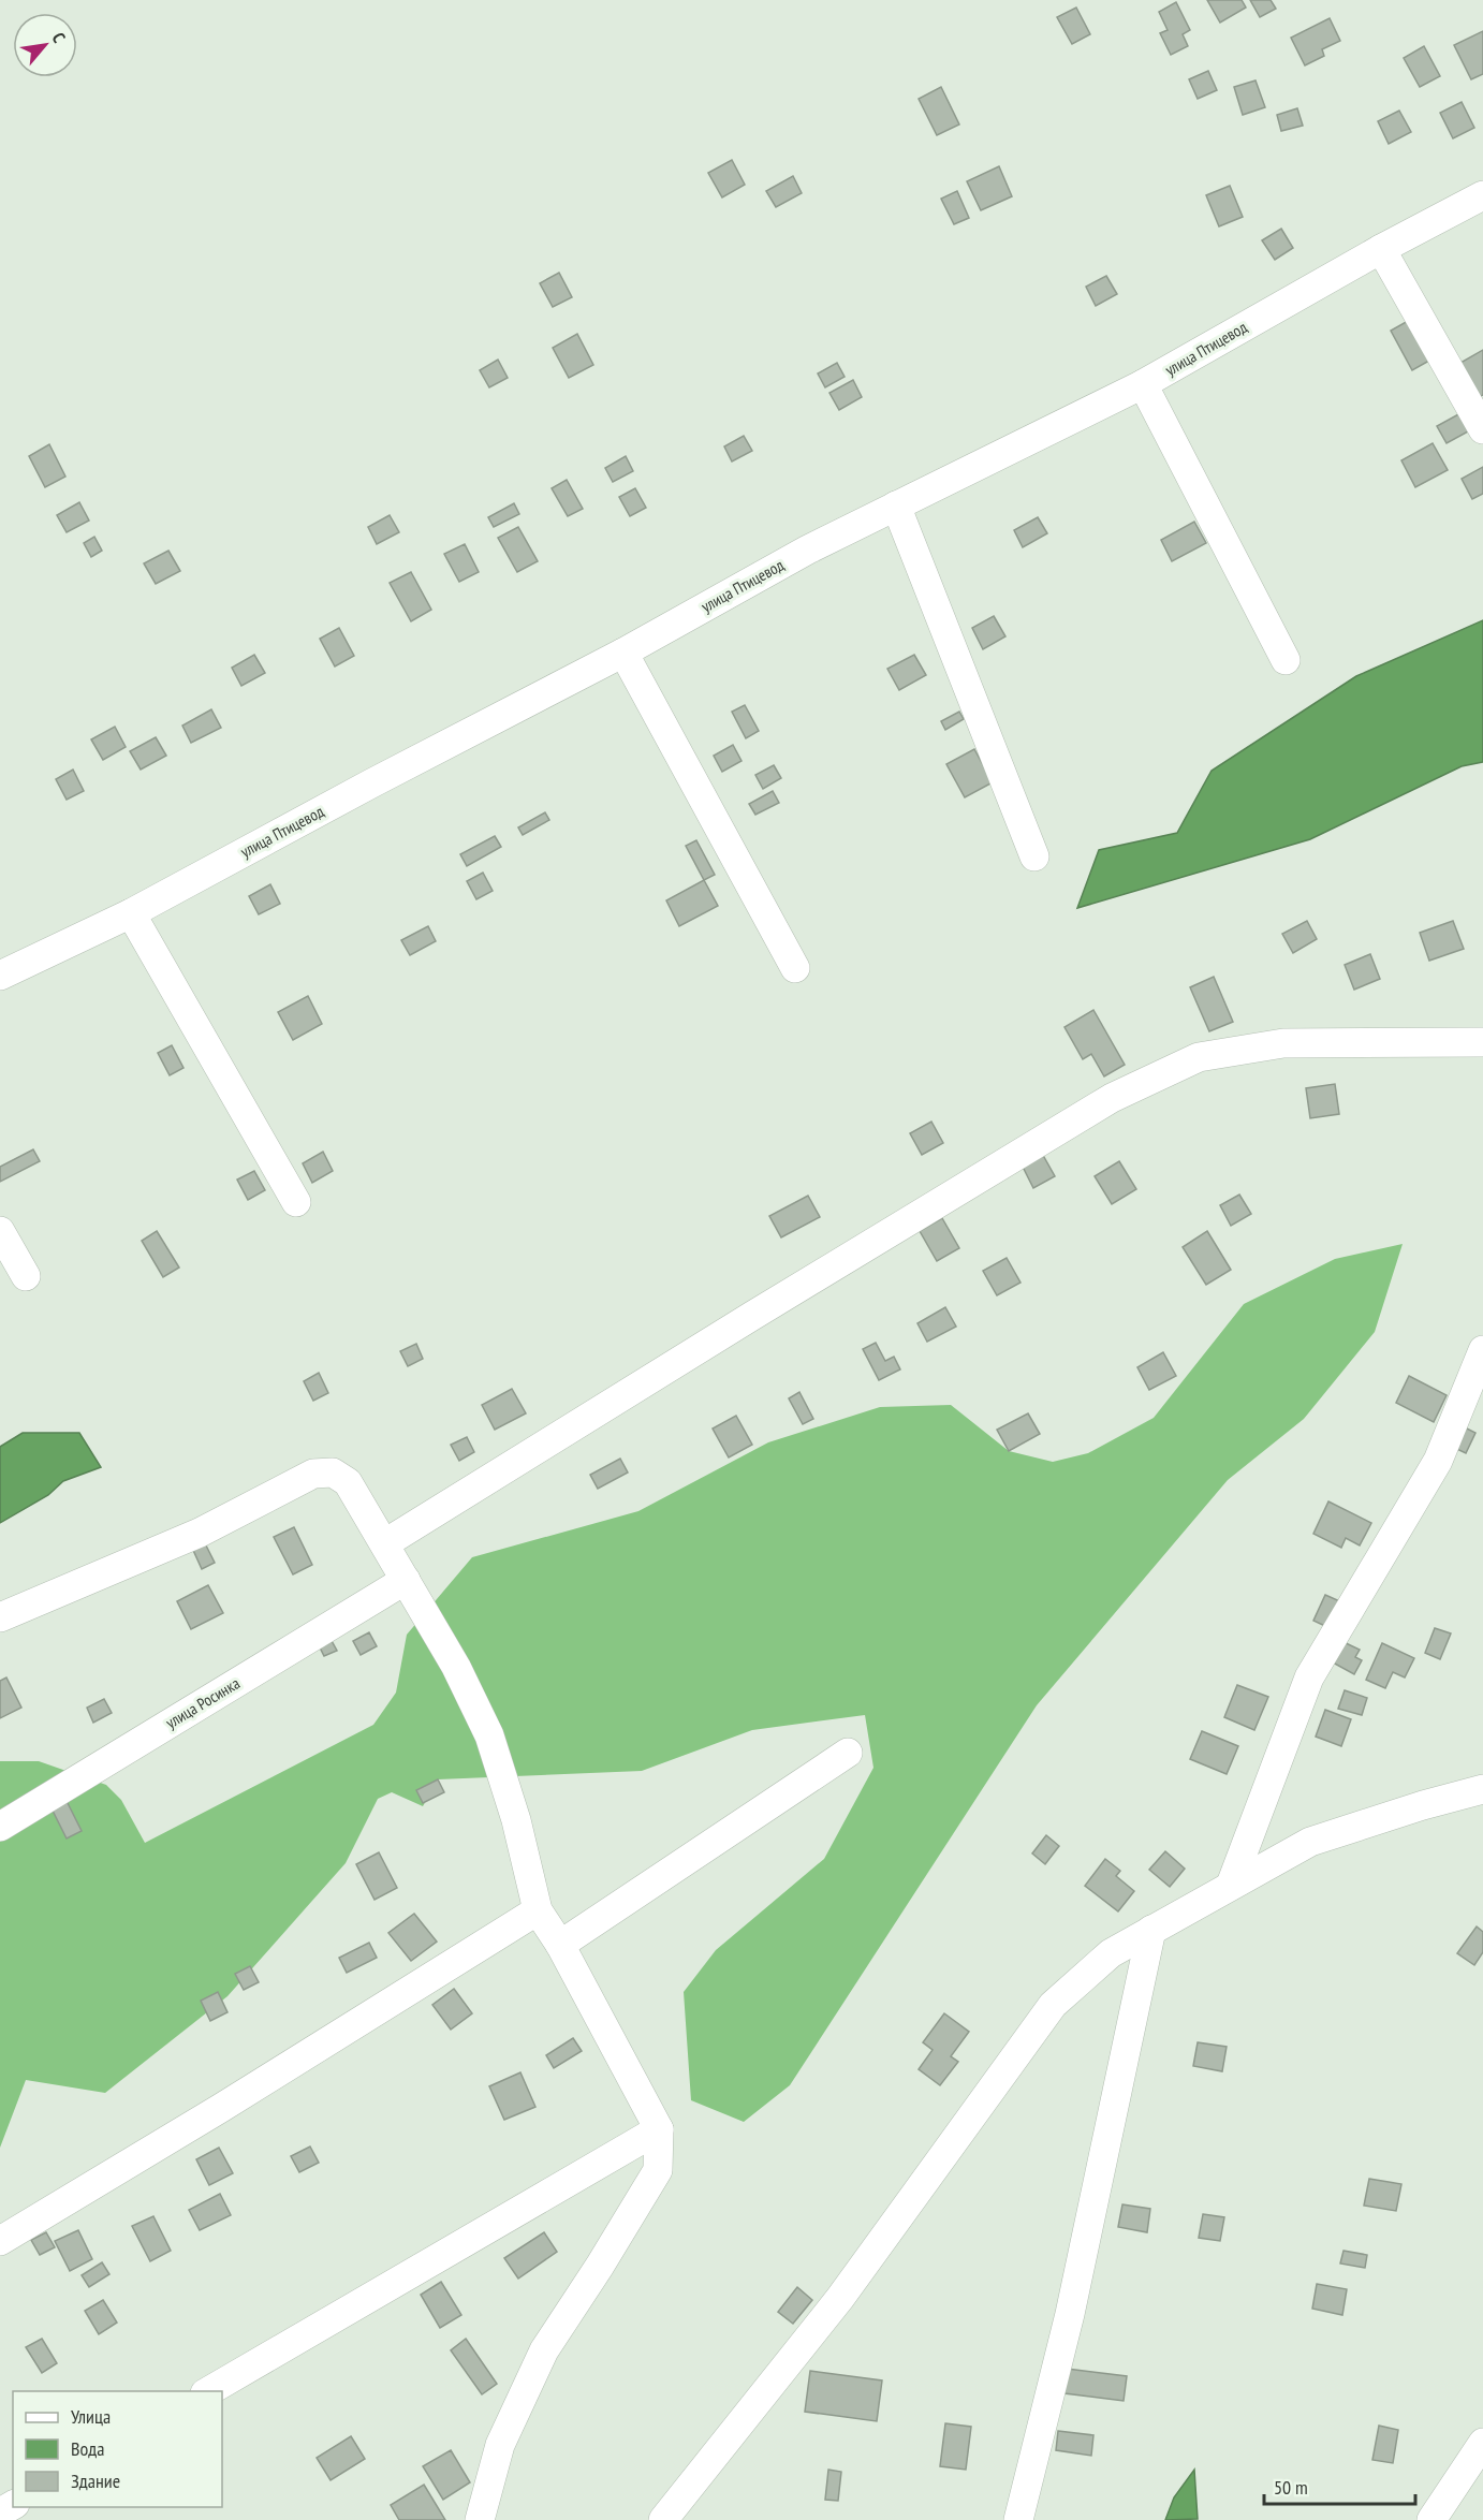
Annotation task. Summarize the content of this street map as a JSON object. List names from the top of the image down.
{
  "streets": {
    "street": ["улица Птицевод", "улица Росинка"]
  },
  "legend": ["Улица", "Вода", "Здание"],
  "scale_bar": "50 m",
  "north": "top right"
}
